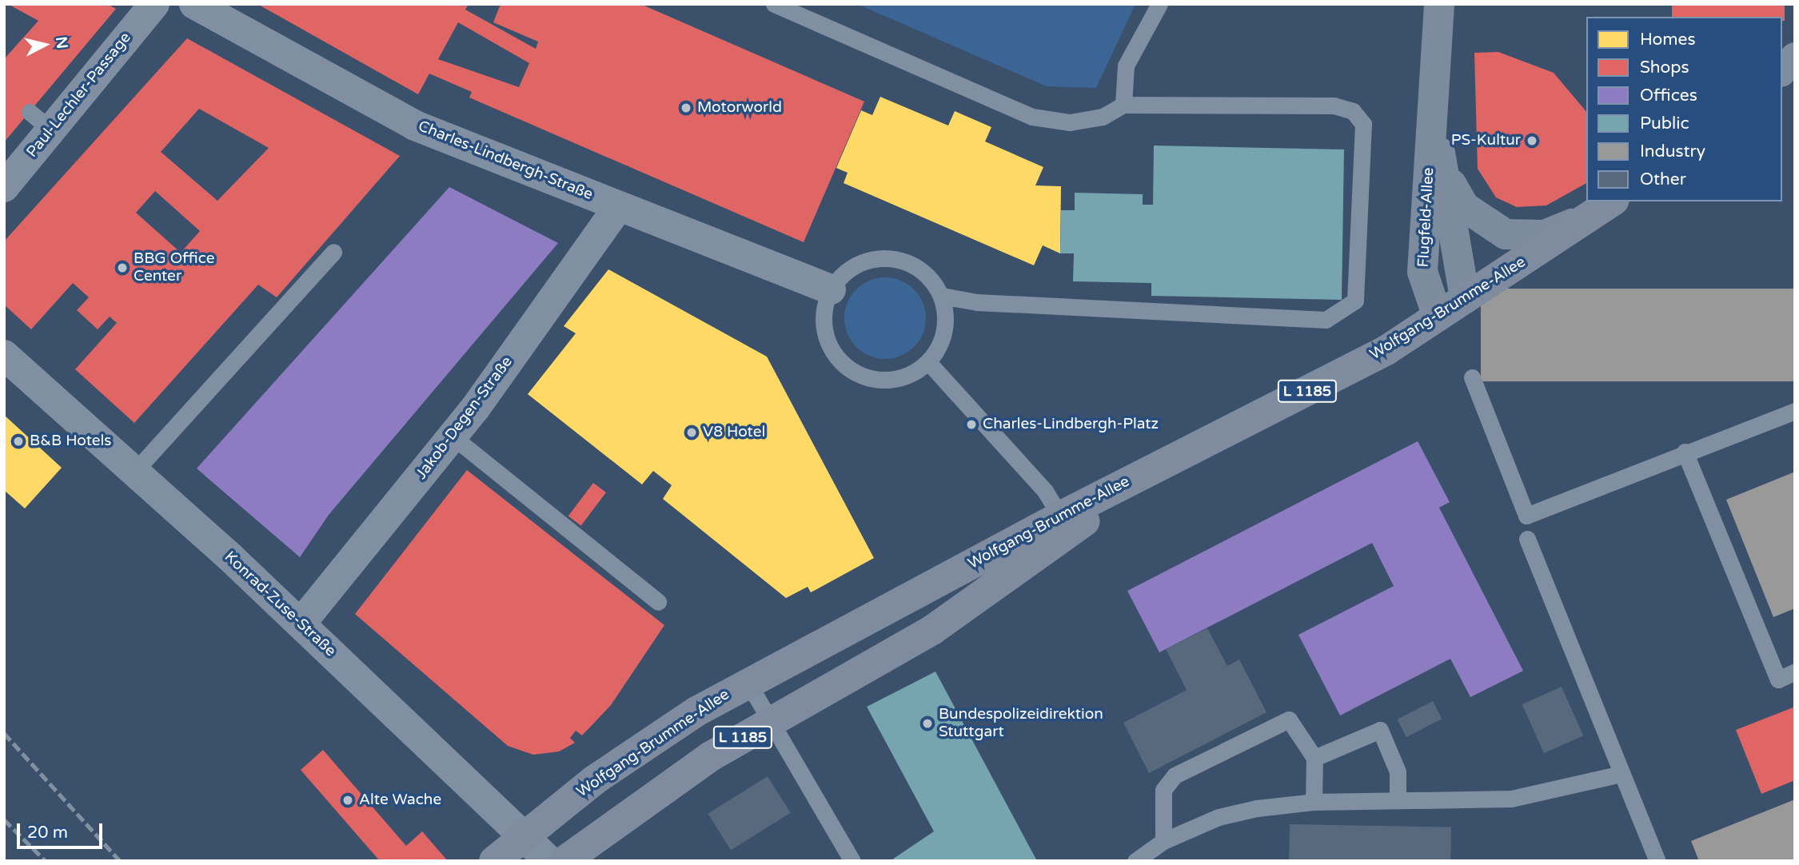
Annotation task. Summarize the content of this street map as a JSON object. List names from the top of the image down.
{
  "streets": {
    "main road": ["Flugfeld-Allee", "Wolfgang-Brumme-Allee", "L 1185"],
    "street": [
      "Paul-Lechler-Passage",
      "Charles-Lindbergh-Straße",
      "Jakob-Degen-Straße",
      "Konrad-Zuse-Straße"
    ]
  },
  "crossings": [
    ["Charles-Lindbergh-Straße", "Jakob-Degen-Straße"],
    ["Flugfeld-Allee", "Wolfgang-Brumme-Allee"],
    ["Wolfgang-Brumme-Allee", "L 1185"],
    ["Wolfgang-Brumme-Allee", "Konrad-Zuse-Straße"],
    ["Jakob-Degen-Straße", "Konrad-Zuse-Straße"]
  ],
  "places": [
    "Motorworld",
    "PS-Kultur",
    "BBG Office Center",
    "Charles-Lindbergh-Platz",
    "V8 Hotel",
    "B&B Hotels",
    "Bundespolizeidirektion Stuttgart",
    "Alte Wache"
  ],
  "legend": [
    "Homes",
    "Shops",
    "Offices",
    "Public",
    "Industry",
    "Other"
  ],
  "scale_bar": "20 m",
  "north": "right"
}
